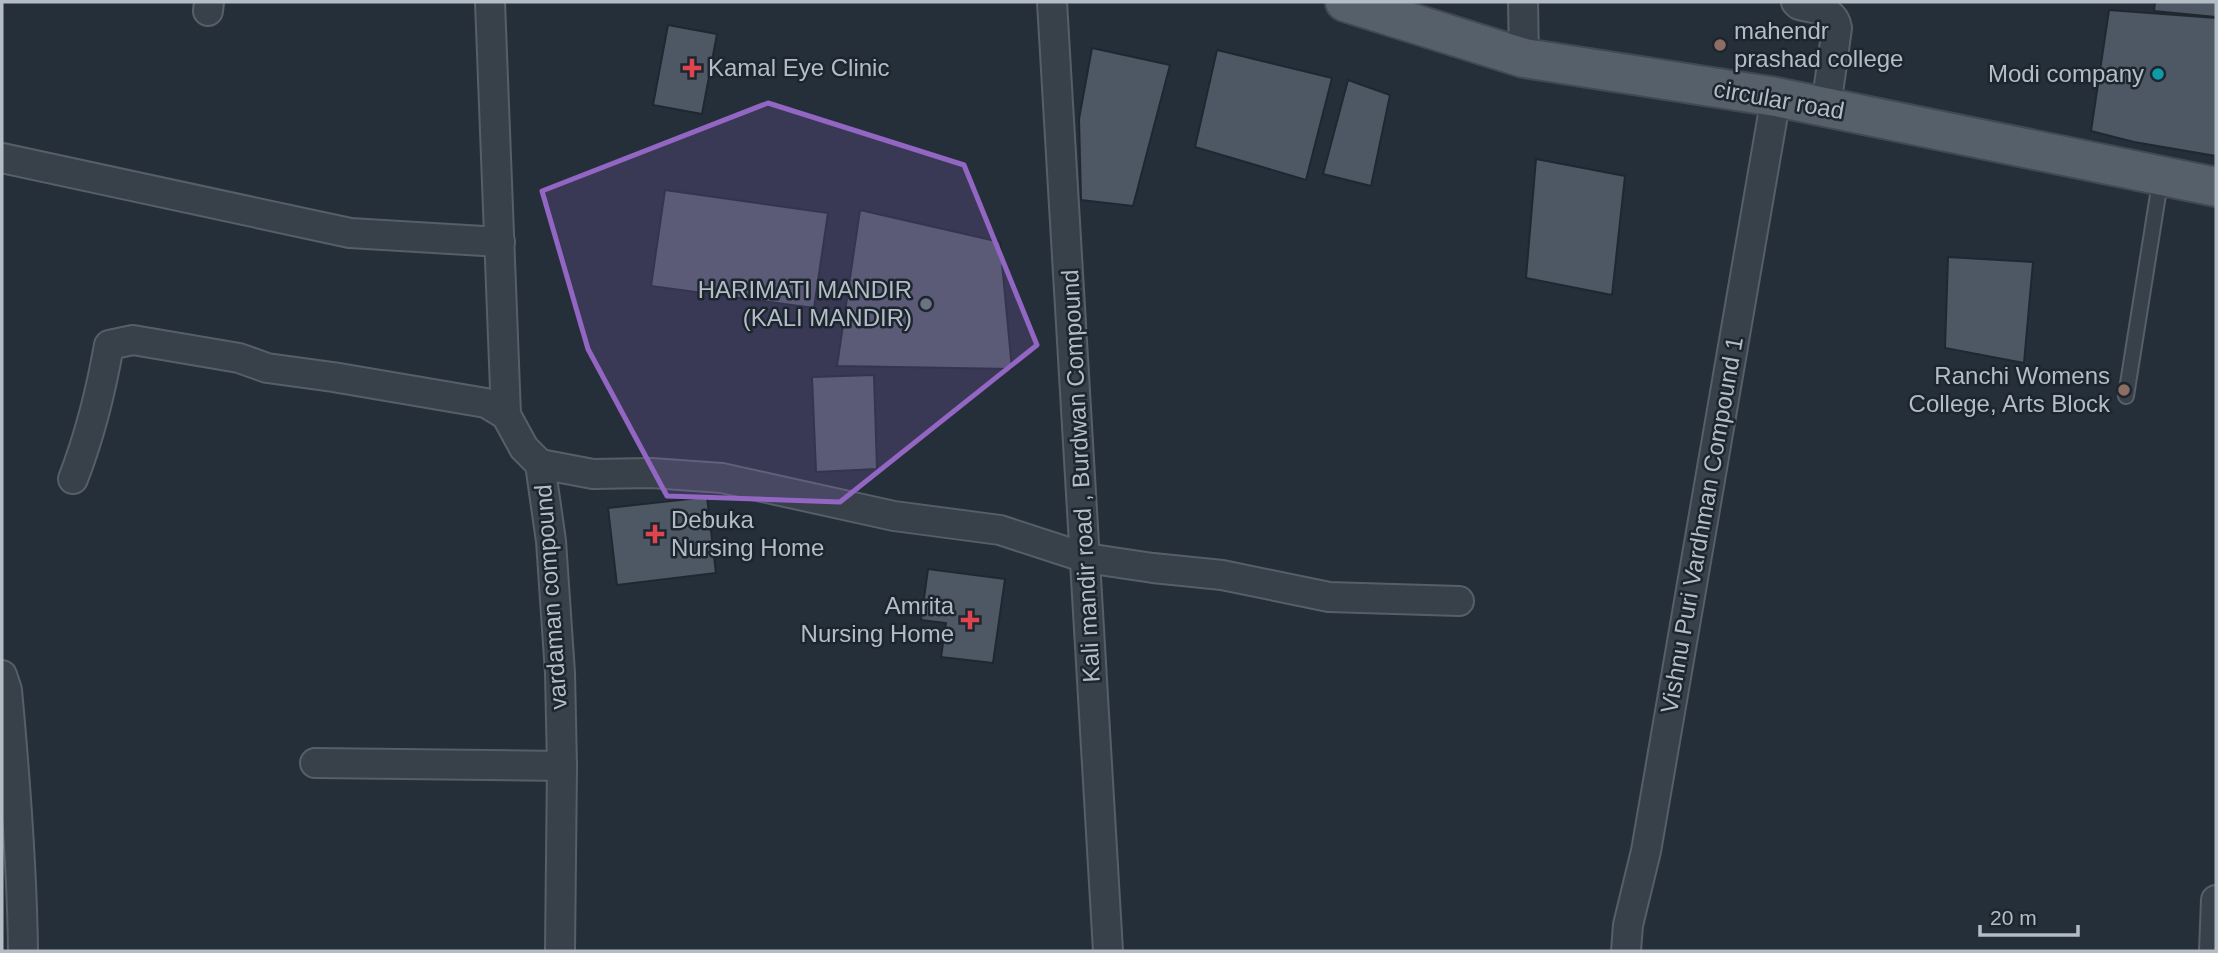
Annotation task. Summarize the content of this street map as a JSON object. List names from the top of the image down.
{
  "streets": {
    "main road": ["circular road"],
    "street": ["Kali mandir road , Burdwan Compound", "Vishnu Puri Vardhman Compound 1", "vardaman compound"]
  },
  "crossings": [
    ["circular road", "Vishnu Puri Vardhman Compound 1"]
  ],
  "places": {
    "other": [
      "mahendr prashad college",
      "Modi company",
      "HARIMATI MANDIR (KALI MANDIR)",
      "Ranchi Womens College, Arts Block"
    ],
    "health": ["Kamal Eye Clinic", "Debuka Nursing Home", "Amrita Nursing Home"]
  },
  "scale_bar": "20 m"
}
